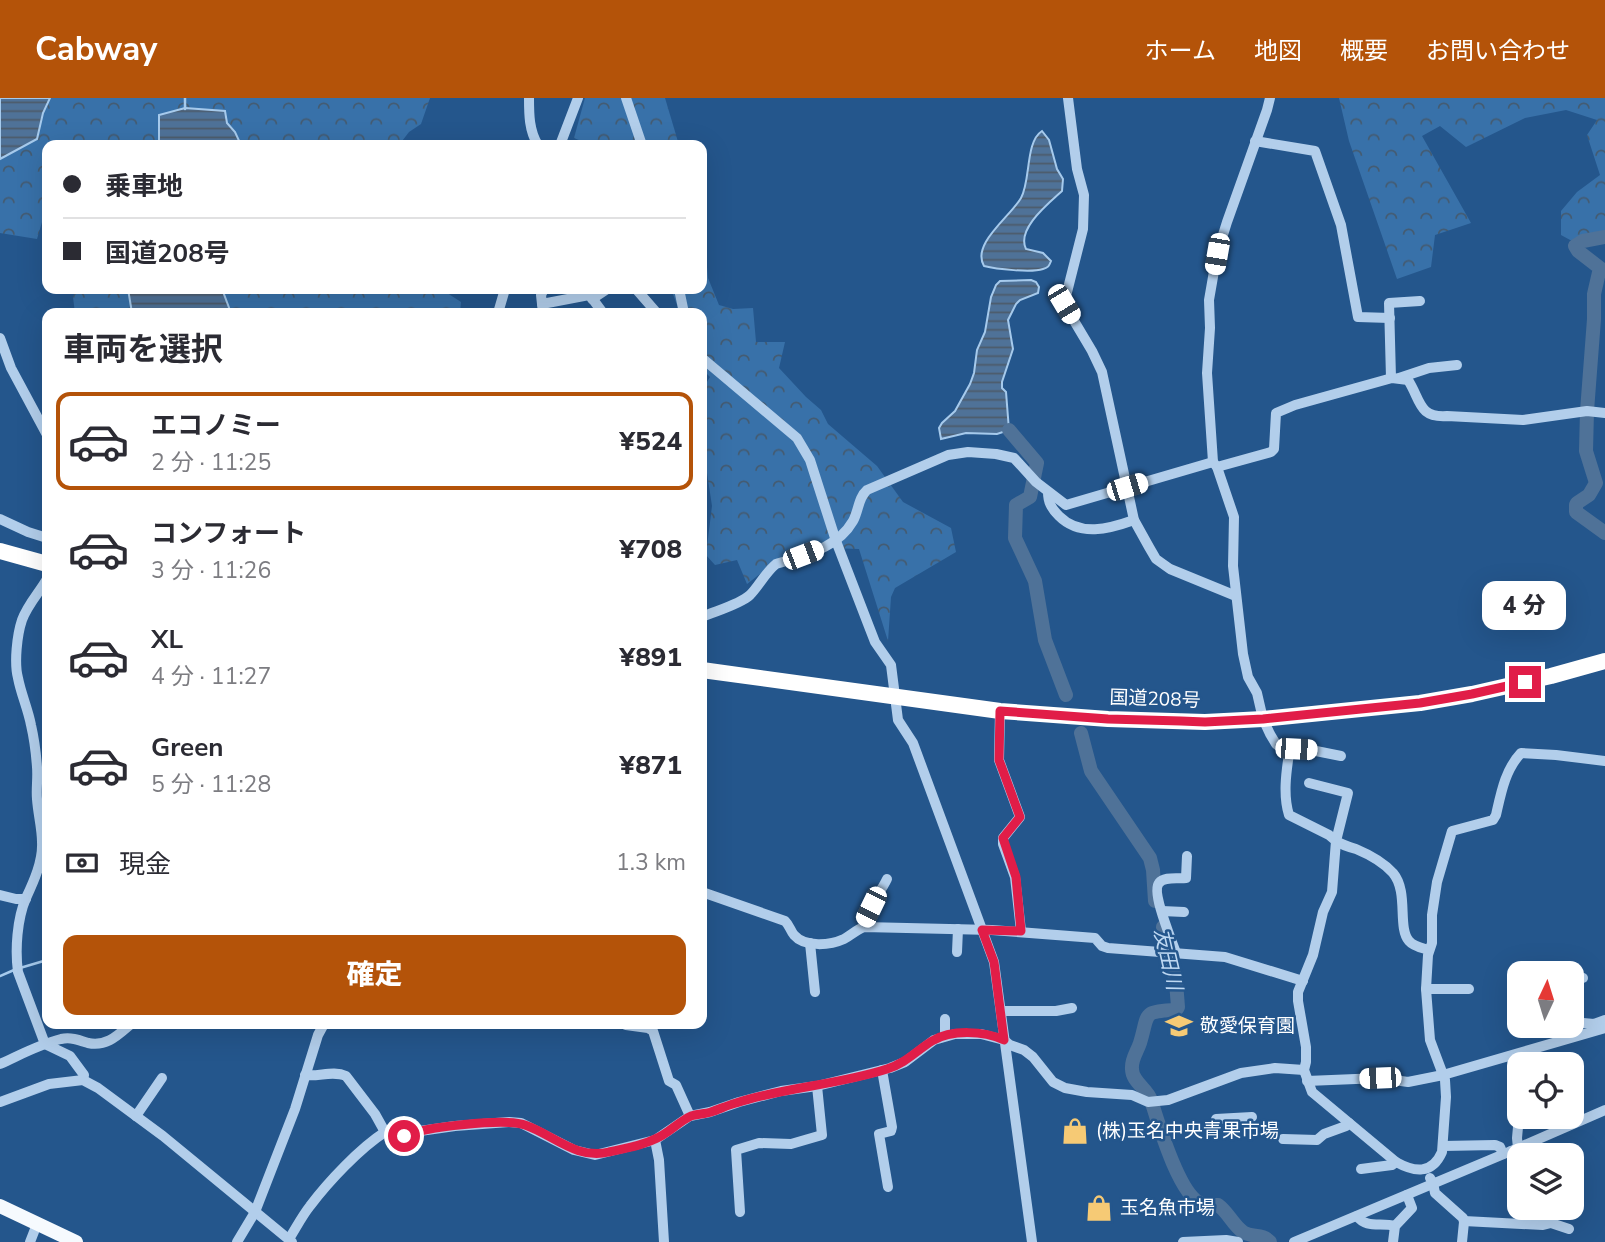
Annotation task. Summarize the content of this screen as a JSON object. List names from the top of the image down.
{
  "streets": {
    "highway": ["国道208号"]
  },
  "water": ["友田川"],
  "places": {
    "school or university": ["敬愛保育園"],
    "shop": ["(株)玉名中央青果市場", "玉名魚市場"]
  },
  "north": "top",
  "page": {
    "header": "Cabway",
    "nav": [
      "ホーム",
      "地図",
      "概要",
      "お問い合わせ"
    ],
    "banner": ["乗車地", "国道208号"],
    "heading": "車両を選択",
    "list": [
      {
        "name": "エコノミー",
        "note": "2 分 · 11:25",
        "value": "¥524"
      },
      {
        "name": "コンフォート",
        "note": "3 分 · 11:26",
        "value": "¥708"
      },
      {
        "name": "XL",
        "note": "4 分 · 11:27",
        "value": "¥891"
      },
      {
        "name": "Green",
        "note": "5 分 · 11:28",
        "value": "¥871"
      }
    ],
    "bubble": "4 分",
    "pay": ["現金", "1.3 km"],
    "buttons": "確定"
  }
}
